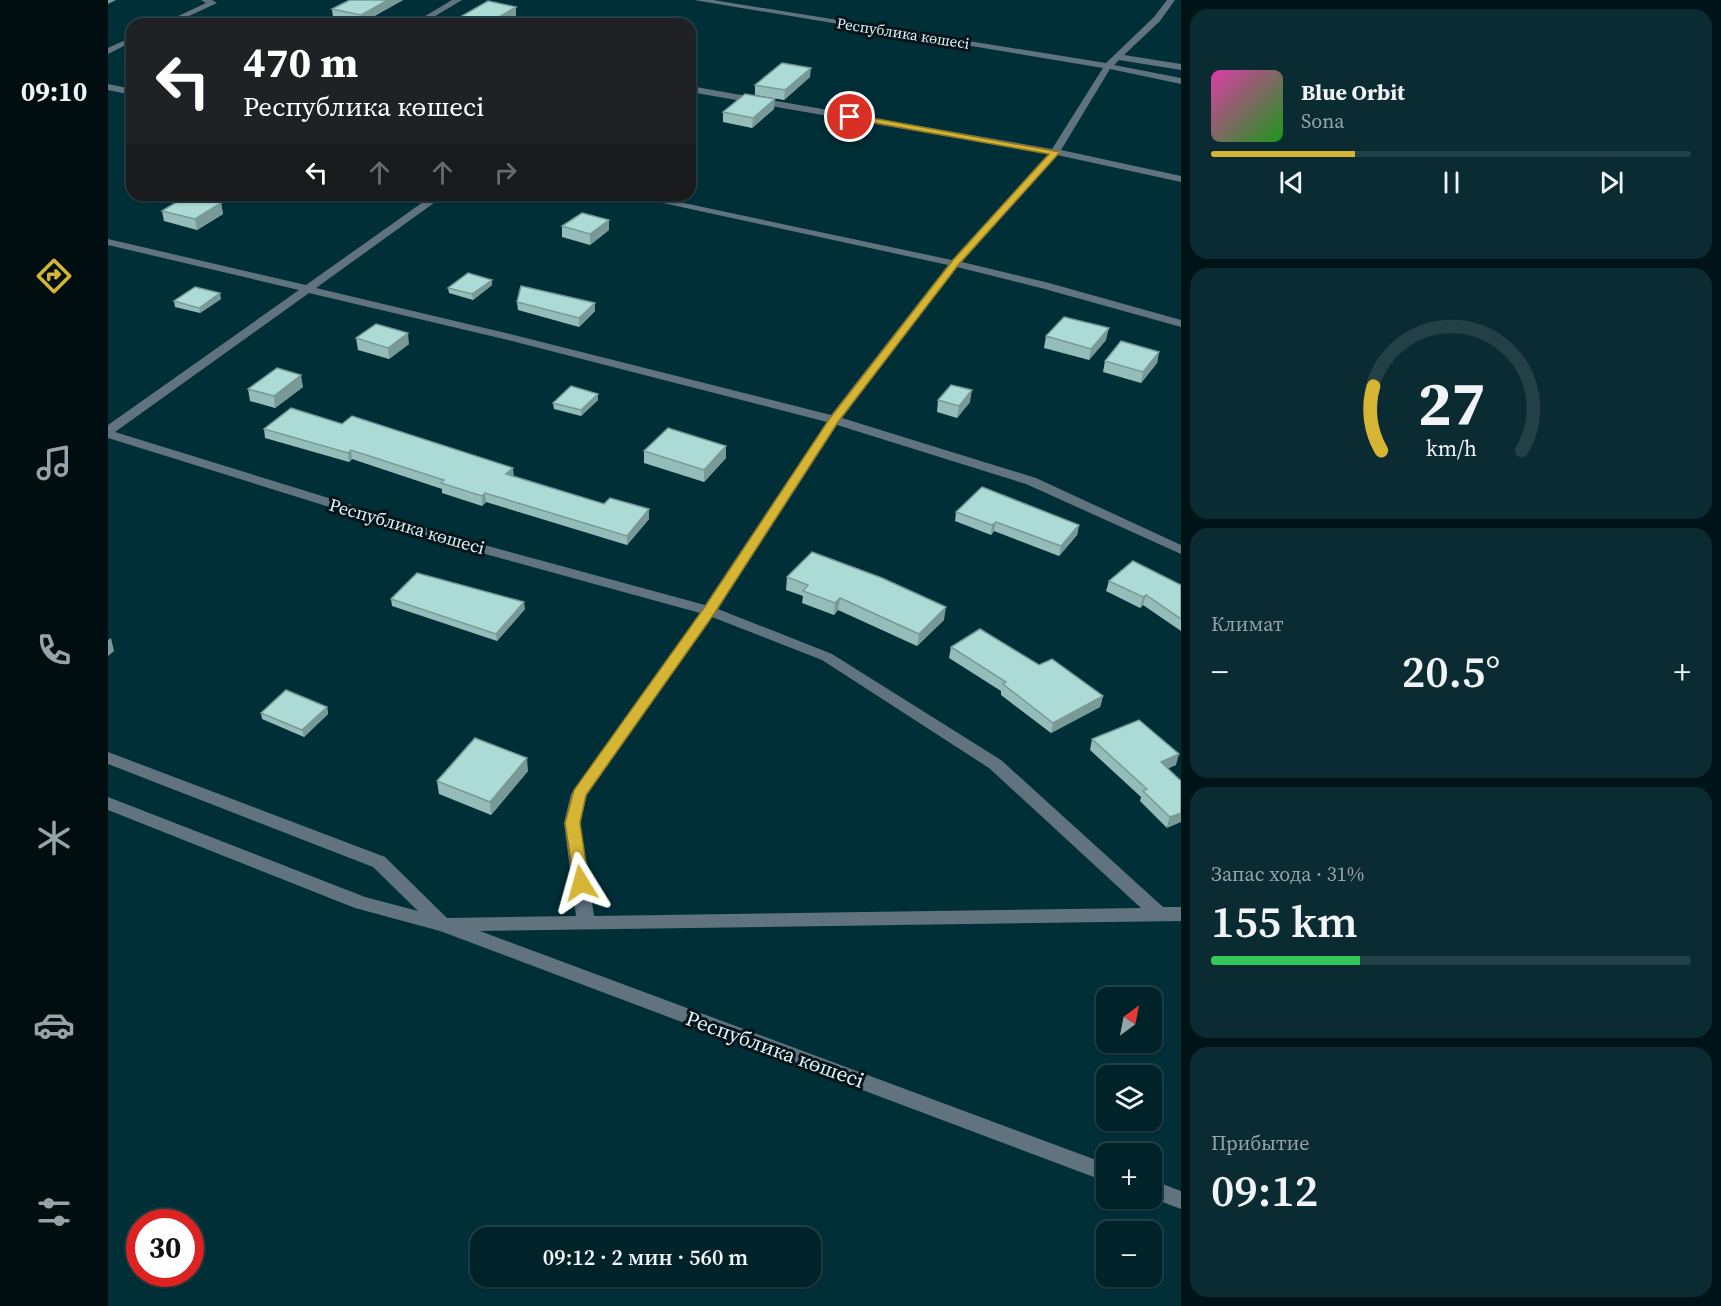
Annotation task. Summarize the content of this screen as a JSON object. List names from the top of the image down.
{
  "streets": {
    "street": ["Республика көшесі"]
  },
  "north": "top right",
  "page": {
    "tabs": "09:10",
    "turn": ["470 m", "Республика көшесі"],
    "song": ["Blue Orbit", "Sona"],
    "tile": [
      "Климат",
      ["Запас хода · 31%", "155 km"],
      ["Прибытие", "09:12"]
    ],
    "heat": ["−", "20.5°", "+"],
    "map_buttons": ["+", "−"],
    "limit": "30",
    "trip": "09:12 · 2 мин · 560 m",
    "gauge": ["27", "km/h"]
  }
}
